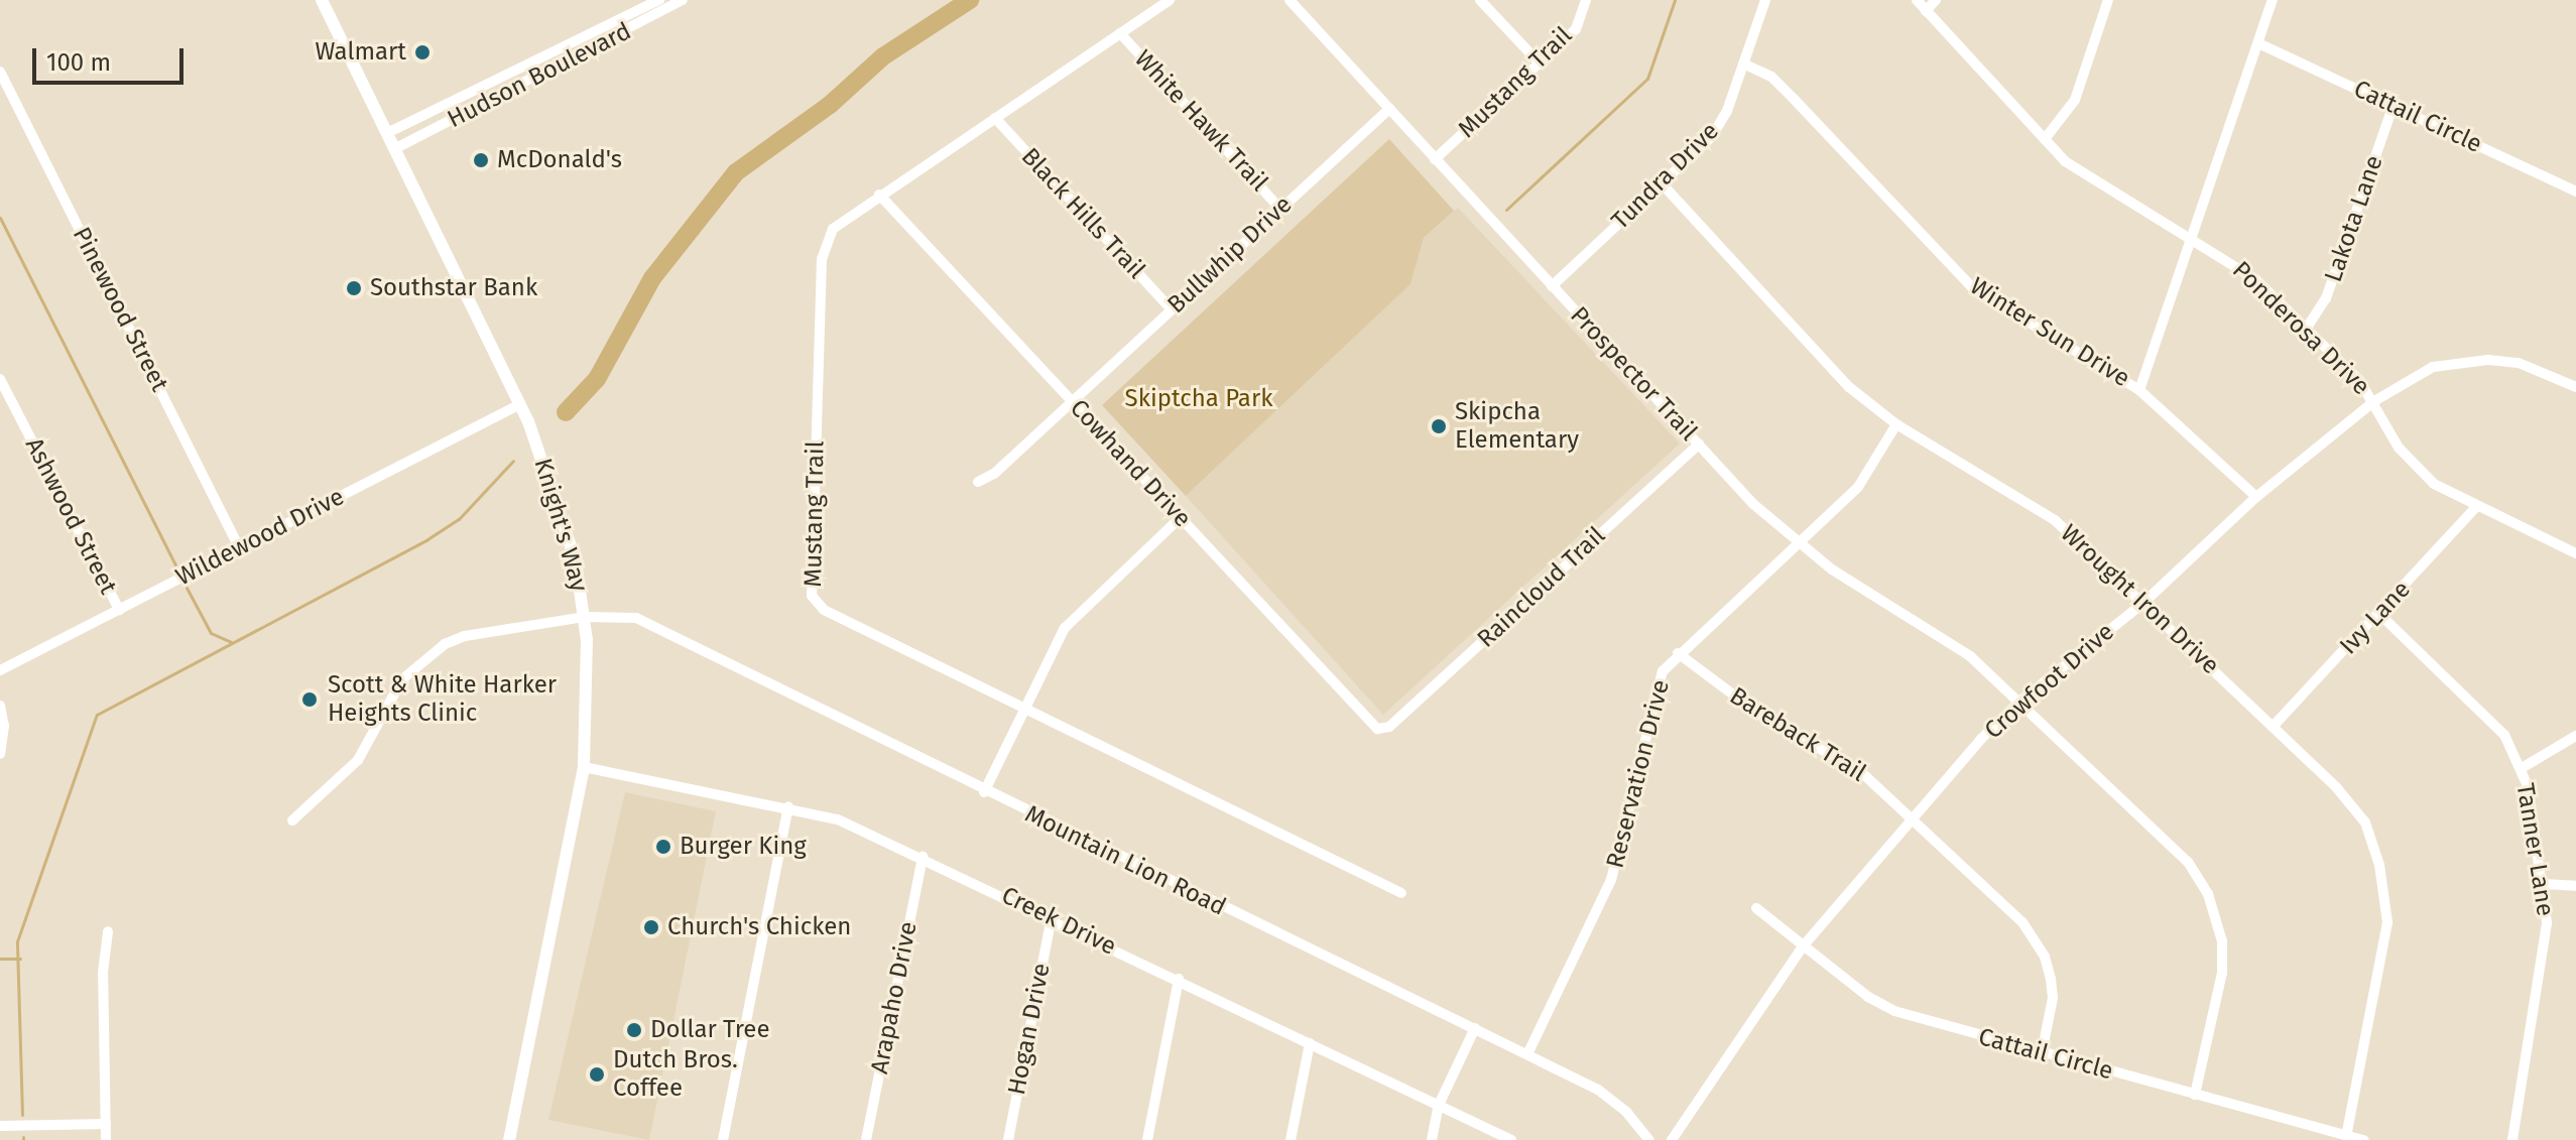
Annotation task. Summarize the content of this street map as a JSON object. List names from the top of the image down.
{
  "streets": {
    "main road": ["Knight's Way"],
    "street": [
      "Hudson Boulevard",
      "Mustang Trail",
      "Cattail Circle",
      "White Hawk Trail",
      "Tundra Drive",
      "Black Hills Trail",
      "Lakota Lane",
      "Bullwhip Drive",
      "Pinewood Street",
      "Ponderosa Drive",
      "Winter Sun Drive",
      "Prospector Trail",
      "Cowhand Drive",
      "Ashwood Street",
      "Wildewood Drive",
      "Raincloud Trail",
      "Wrought Iron Drive",
      "Ivy Lane",
      "Crowfoot Drive",
      "Bareback Trail",
      "Reservation Drive",
      "Tanner Lane",
      "Mountain Lion Road",
      "Creek Drive",
      "Arapaho Drive",
      "Hogan Drive"
    ]
  },
  "crossings": [
    ["Hudson Boulevard", "Knight's Way"],
    ["Mustang Trail", "White Hawk Trail"],
    ["Mustang Trail", "Black Hills Trail"],
    ["Mustang Trail", "Prospector Trail"],
    ["Mustang Trail", "Cowhand Drive"],
    ["Cattail Circle", "Lakota Lane"],
    ["Cattail Circle", "Prospector Trail"],
    ["Cattail Circle", "Wrought Iron Drive"],
    ["Cattail Circle", "Crowfoot Drive"],
    ["Cattail Circle", "Bareback Trail"],
    ["White Hawk Trail", "Bullwhip Drive"],
    ["Tundra Drive", "Winter Sun Drive"],
    ["Tundra Drive", "Prospector Trail"],
    ["Tundra Drive", "Wrought Iron Drive"],
    ["Black Hills Trail", "Bullwhip Drive"],
    ["Lakota Lane", "Ponderosa Drive"],
    ["Bullwhip Drive", "Prospector Trail"],
    ["Bullwhip Drive", "Cowhand Drive"],
    ["Pinewood Street", "Wildewood Drive"],
    ["Ponderosa Drive", "Ivy Lane"],
    ["Ponderosa Drive", "Crowfoot Drive"],
    ["Winter Sun Drive", "Crowfoot Drive"],
    ["Prospector Trail", "Raincloud Trail"],
    ["Prospector Trail", "Crowfoot Drive"],
    ["Prospector Trail", "Reservation Drive"],
    ["Cowhand Drive", "Raincloud Trail"],
    ["Ashwood Street", "Wildewood Drive"],
    ["Knight's Way", "Wildewood Drive"],
    ["Knight's Way", "Mountain Lion Road"],
    ["Knight's Way", "Creek Drive"],
    ["Wrought Iron Drive", "Ivy Lane"],
    ["Wrought Iron Drive", "Crowfoot Drive"],
    ["Wrought Iron Drive", "Reservation Drive"],
    ["Ivy Lane", "Tanner Lane"],
    ["Crowfoot Drive", "Bareback Trail"],
    ["Bareback Trail", "Reservation Drive"],
    ["Reservation Drive", "Mountain Lion Road"],
    ["Creek Drive", "Arapaho Drive"],
    ["Creek Drive", "Hogan Drive"]
  ],
  "parks": ["Skiptcha Park"],
  "places": [
    "Walmart",
    "McDonald's",
    "Southstar Bank",
    "Skipcha Elementary",
    "Scott & White Harker Heights Clinic",
    "Burger King",
    "Church's Chicken",
    "Dollar Tree",
    "Dutch Bros. Coffee"
  ],
  "scale_bar": "100 m"
}
